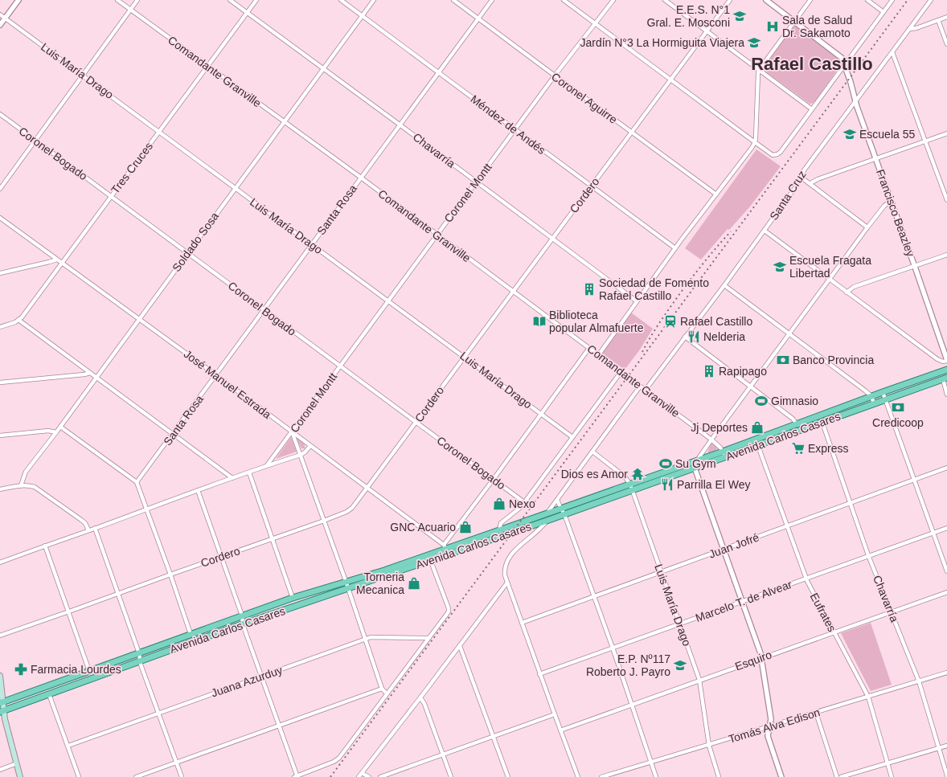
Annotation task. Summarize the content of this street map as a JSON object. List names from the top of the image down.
{
  "streets": {
    "main road": ["Avenida Carlos Casares"],
    "street": [
      "Luis María Drago",
      "Comandante Granville",
      "Coronel Aguirre",
      "Méndez de Andés",
      "Chavarría",
      "Coronel Bogado",
      "Tres Cruces",
      "Coronel Montt",
      "Cordero",
      "Santa Cruz",
      "Santa Rosa",
      "Francisco Beazley",
      "Soldado Sosa",
      "José Manuel Estrada",
      "Juan Jofré",
      "Marcelo T. de Alvear",
      "Eufrates",
      "Esquiro",
      "Juana Azurduy",
      "Tomás Alva Edison"
    ]
  },
  "crossings": [
    ["Luis María Drago", "Tres Cruces"],
    ["Luis María Drago", "Coronel Montt"],
    ["Luis María Drago", "Cordero"],
    ["Luis María Drago", "Santa Rosa"],
    ["Luis María Drago", "Soldado Sosa"],
    ["Luis María Drago", "Avenida Carlos Casares"],
    ["Luis María Drago", "Juan Jofré"],
    ["Luis María Drago", "Marcelo T. de Alvear"],
    ["Luis María Drago", "Esquiro"],
    ["Luis María Drago", "Tomás Alva Edison"],
    ["Comandante Granville", "Tres Cruces"],
    ["Comandante Granville", "Coronel Montt"],
    ["Comandante Granville", "Cordero"],
    ["Comandante Granville", "Santa Cruz"],
    ["Comandante Granville", "Santa Rosa"],
    ["Comandante Granville", "Soldado Sosa"],
    ["Comandante Granville", "Avenida Carlos Casares"],
    ["Coronel Aguirre", "Coronel Montt"],
    ["Coronel Aguirre", "Cordero"],
    ["Coronel Aguirre", "Santa Rosa"],
    ["Méndez de Andés", "Coronel Montt"],
    ["Méndez de Andés", "Cordero"],
    ["Méndez de Andés", "Santa Rosa"],
    ["Méndez de Andés", "Soldado Sosa"],
    ["Chavarría", "Tres Cruces"],
    ["Chavarría", "Coronel Montt"],
    ["Chavarría", "Cordero"],
    ["Chavarría", "Santa Rosa"],
    ["Chavarría", "Soldado Sosa"],
    ["Chavarría", "Avenida Carlos Casares"],
    ["Chavarría", "Juan Jofré"],
    ["Chavarría", "Marcelo T. de Alvear"],
    ["Chavarría", "Esquiro"],
    ["Chavarría", "Tomás Alva Edison"],
    ["Coronel Bogado", "Tres Cruces"],
    ["Coronel Bogado", "Coronel Montt"],
    ["Coronel Bogado", "Cordero"],
    ["Coronel Bogado", "Santa Rosa"],
    ["Coronel Bogado", "Soldado Sosa"],
    ["Tres Cruces", "José Manuel Estrada"],
    ["Coronel Montt", "José Manuel Estrada"],
    ["Cordero", "José Manuel Estrada"],
    ["Santa Cruz", "Francisco Beazley"],
    ["Santa Rosa", "José Manuel Estrada"],
    ["Soldado Sosa", "José Manuel Estrada"],
    ["José Manuel Estrada", "Avenida Carlos Casares"],
    ["Avenida Carlos Casares", "Eufrates"],
    ["Juan Jofré", "Eufrates"],
    ["Marcelo T. de Alvear", "Eufrates"],
    ["Eufrates", "Esquiro"],
    ["Eufrates", "Tomás Alva Edison"]
  ],
  "districts": ["Rafael Castillo"],
  "places": {
    "school or university": [
      "E.E.S. N°1 Gral. E. Mosconi",
      "Jardín N°3 La Hormiguita Viajera",
      "Escuela 55",
      "Escuela Fragata Libertad",
      "E.P. Nº117 Roberto J. Payro"
    ],
    "hospital": ["Sala de Salud Dr. Sakamoto"],
    "building": ["Sociedad de Fomento Rafael Castillo", "Rapipago"],
    "library": ["Biblioteca popular Almafuerte"],
    "station": ["Rafael Castillo"],
    "restaurant": ["Nelderia", "Parrilla El Wey"],
    "bank": ["Banco Provincia", "Credicoop"],
    "sports": ["Gimnasio", "Su Gym"],
    "shop": [
      "Jj Deportes",
      "Nexo",
      "GNC Acuario",
      "Torneria Mecanica"
    ],
    "supermarket": ["Express"],
    "temple": ["Dios es Amor"],
    "pharmacy": ["Farmacia Lourdes"]
  }
}
